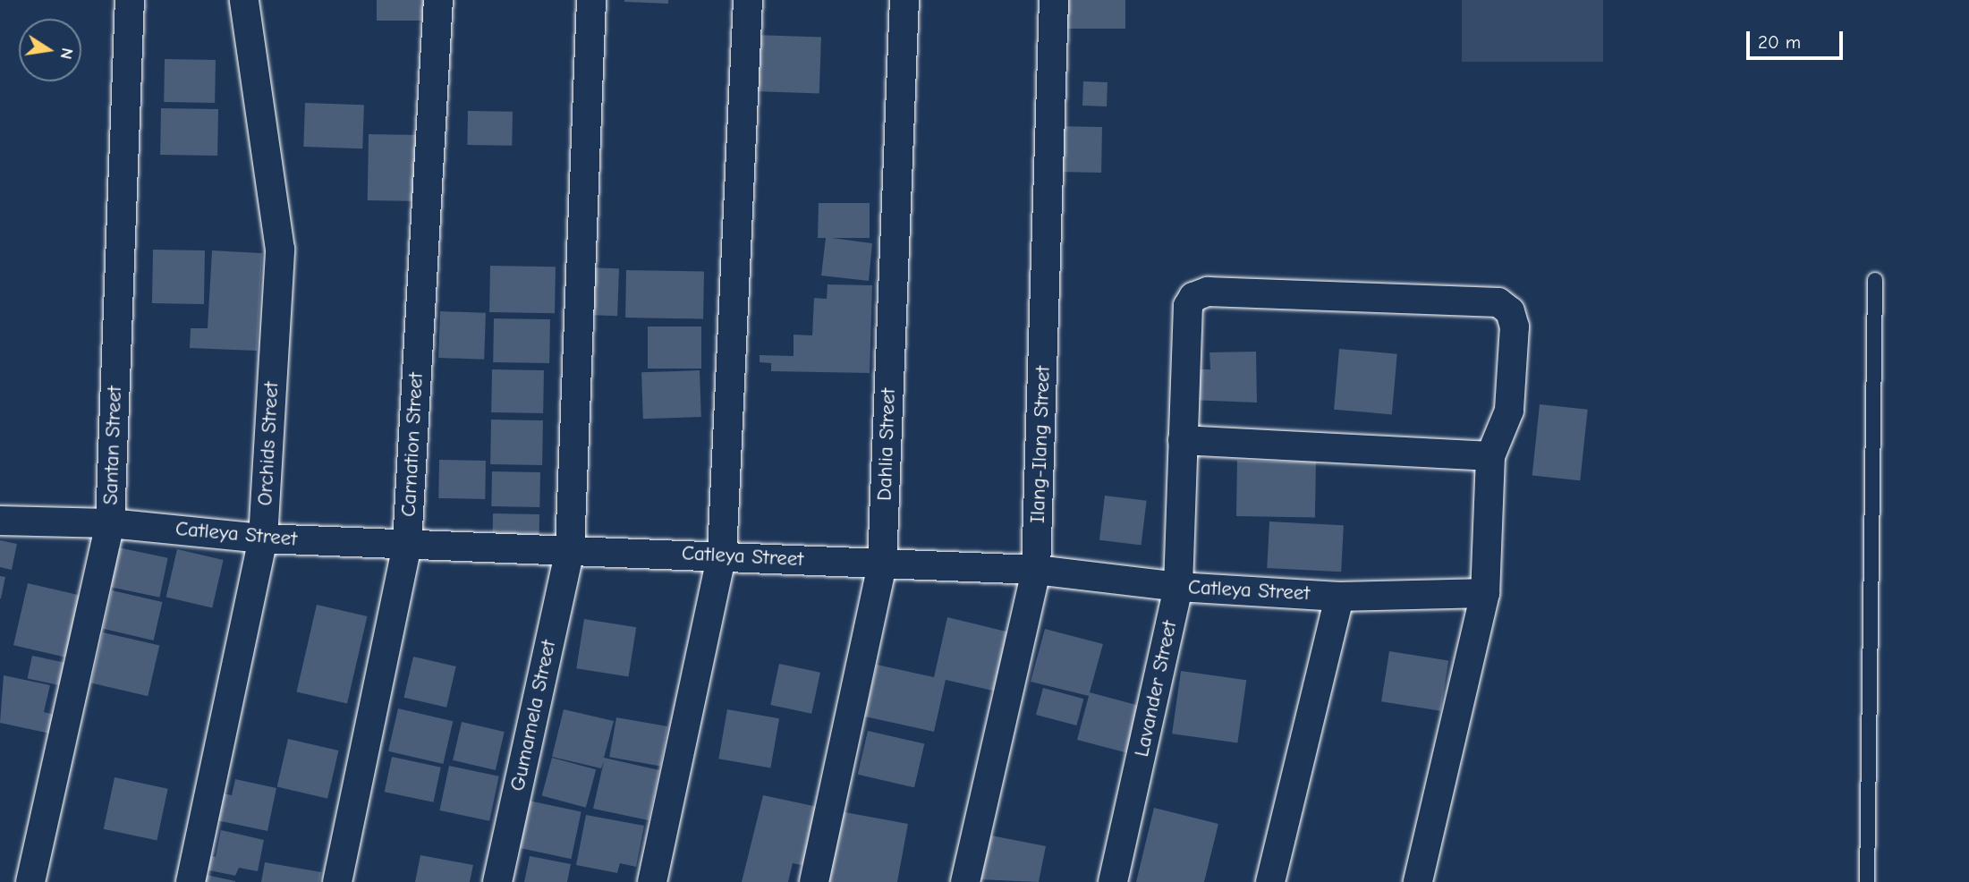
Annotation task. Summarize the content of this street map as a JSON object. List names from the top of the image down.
{
  "streets": {
    "street": [
      "Orchids Street",
      "Carnation Street",
      "Dahlia Street",
      "Ilang-Ilang Street",
      "Santan Street",
      "Catleya Street",
      "Lavander Street",
      "Gumamela Street"
    ]
  },
  "crossings": [
    ["Orchids Street", "Catleya Street"],
    ["Carnation Street", "Catleya Street"],
    ["Dahlia Street", "Catleya Street"],
    ["Ilang-Ilang Street", "Catleya Street"],
    ["Santan Street", "Catleya Street"],
    ["Catleya Street", "Lavander Street"],
    ["Catleya Street", "Gumamela Street"]
  ],
  "scale_bar": "20 m",
  "north": "right"
}
